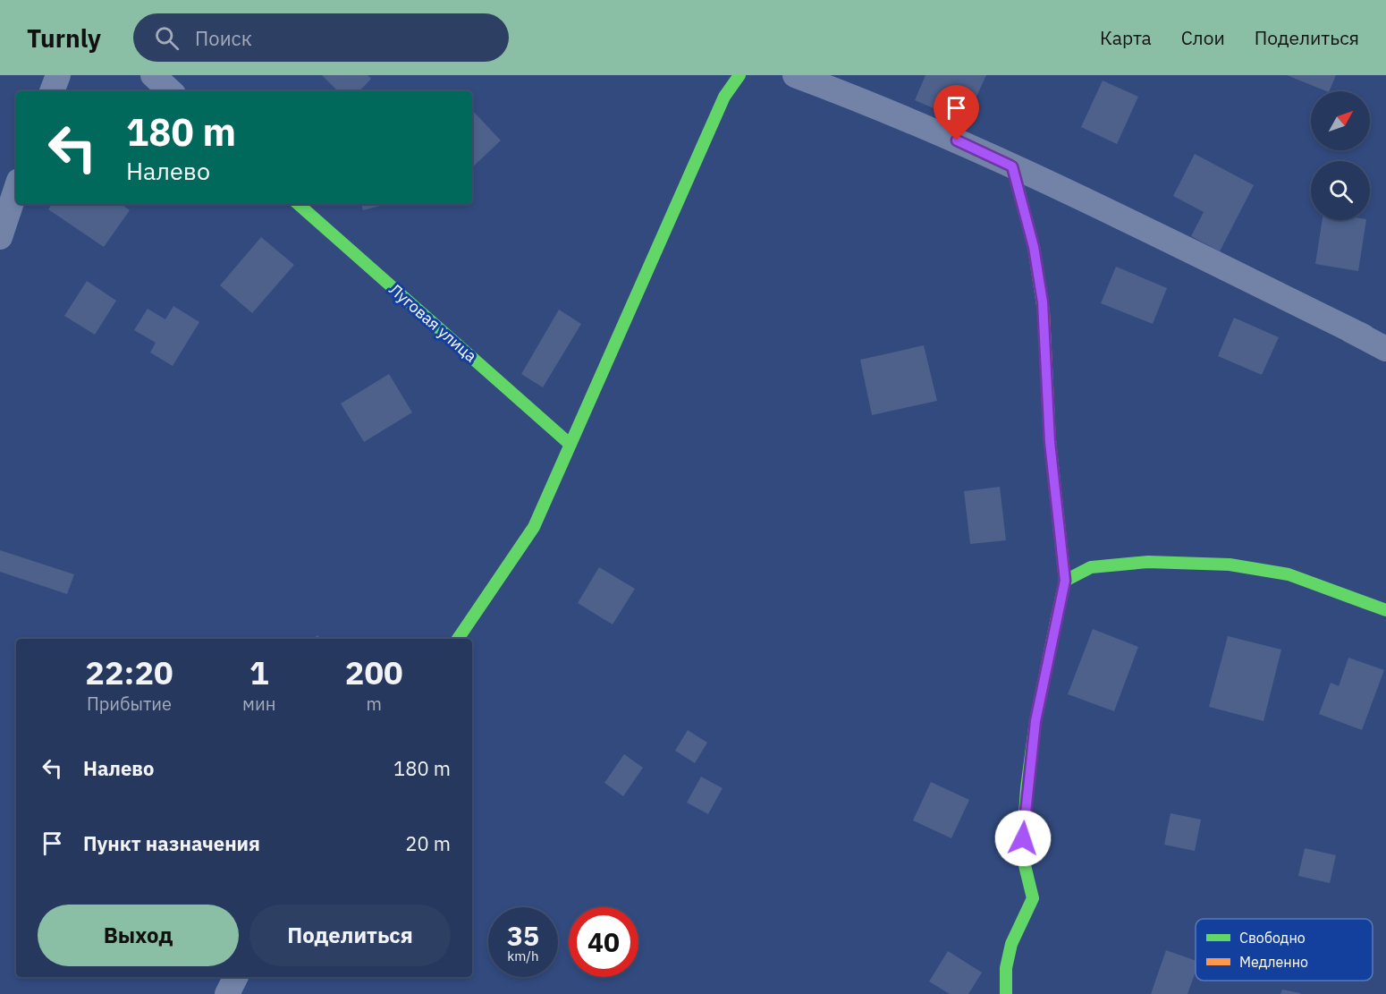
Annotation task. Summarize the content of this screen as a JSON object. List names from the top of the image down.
{
  "streets": {
    "street": ["Луговая улица"]
  },
  "legend": ["Свободно", "Медленно"],
  "north": "top right",
  "page": {
    "header": "Turnly",
    "search": "Поиск",
    "nav": ["Карта", "Слои", "Поделиться"],
    "turn": ["180 m", "Налево"],
    "eta": [
      "22:20",
      "Прибытие",
      "1",
      "мин",
      "200",
      "m"
    ],
    "list": [
      {
        "name": "Налево",
        "value": "180 m"
      },
      {
        "name": "Пункт назначения",
        "value": "20 m"
      }
    ],
    "buttons": ["Выход", "Поделиться"],
    "speed": "35 km/h",
    "limit": "40"
  }
}
